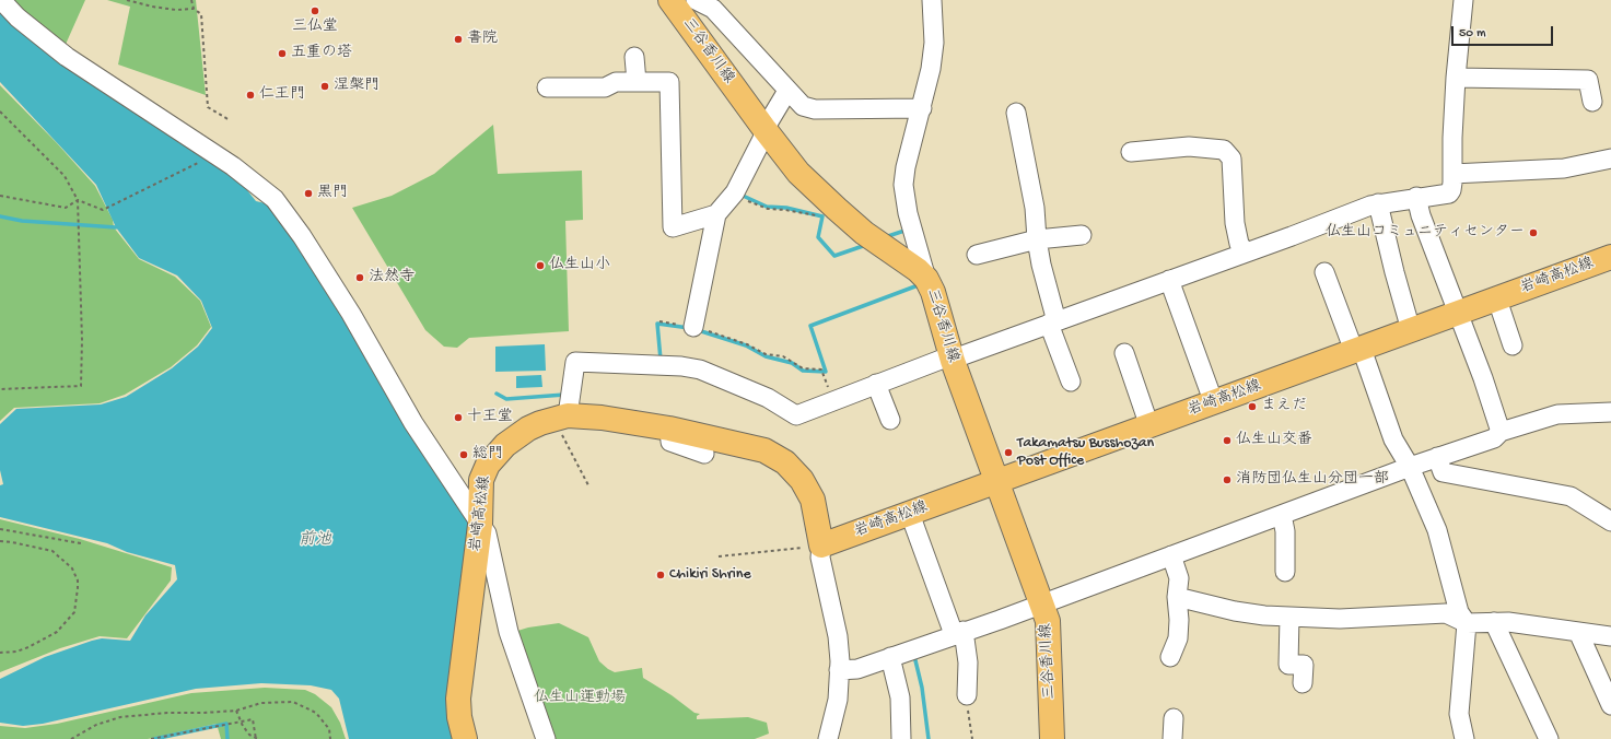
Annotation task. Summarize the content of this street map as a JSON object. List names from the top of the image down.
{
  "streets": {
    "main road": ["三谷香川線", "岩崎高松線"]
  },
  "crossings": [
    ["三谷香川線", "岩崎高松線"]
  ],
  "water": ["前池"],
  "parks": ["仏生山運動場"],
  "places": [
    "三仏堂",
    "書院",
    "五重の塔",
    "涅槃門",
    "仁王門",
    "黒門",
    "仏生山コミュニティセンター",
    "仏生山小",
    "法然寺",
    "まえだ",
    "十王堂",
    "仏生山交番",
    "Takamatsu Busshozan Post Office",
    "総門",
    "消防団仏生山分団一部",
    "Chikiri Shrine"
  ],
  "scale_bar": "50 m"
}
